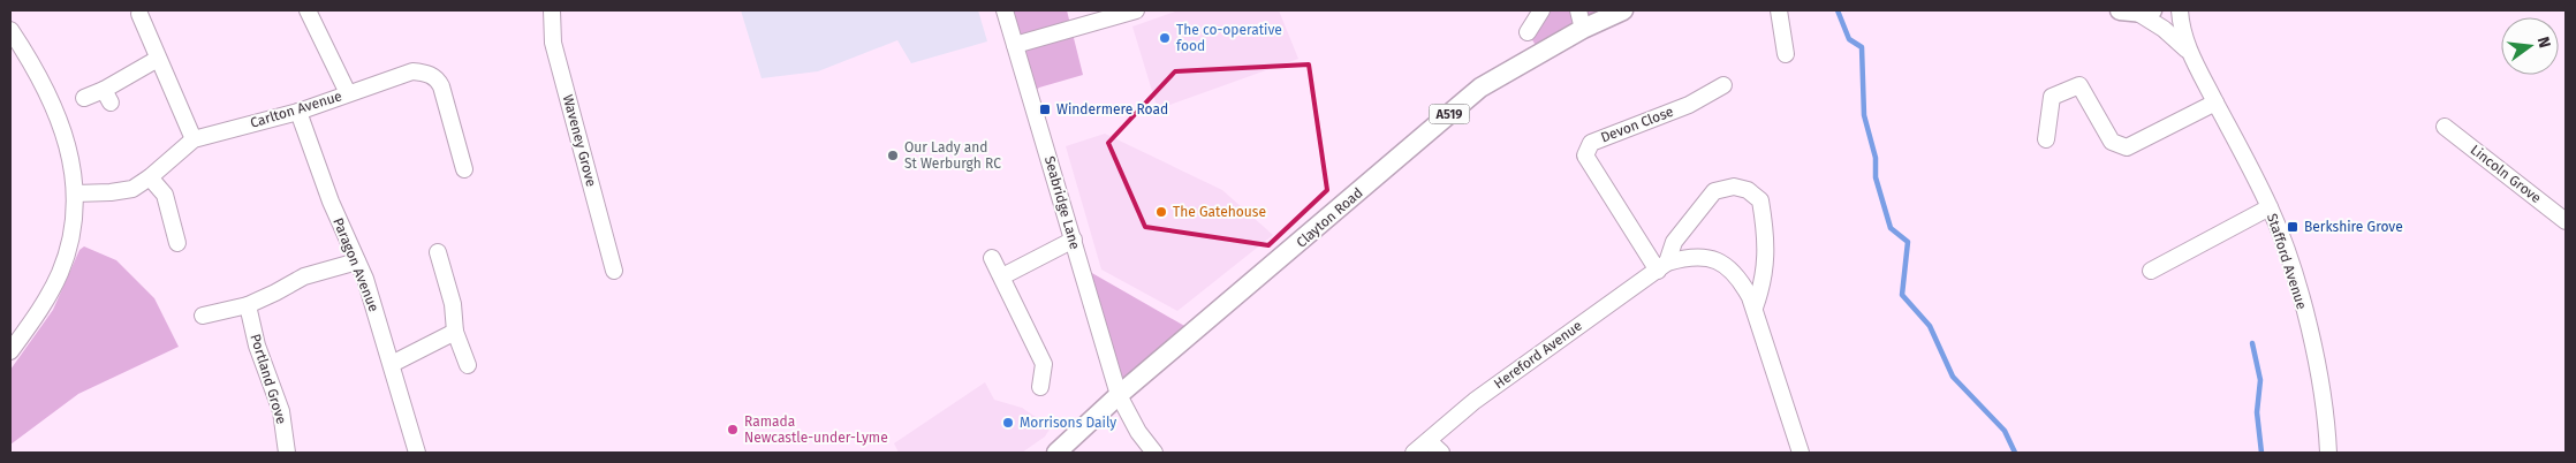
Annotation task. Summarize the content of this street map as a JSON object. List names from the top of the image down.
{
  "streets": {
    "main road": ["A519", "Clayton Road"],
    "street": [
      "Carlton Avenue",
      "Devon Close",
      "Waveney Grove",
      "Lincoln Grove",
      "Seabridge Lane",
      "Stafford Avenue",
      "Paragon Avenue",
      "Hereford Avenue",
      "Portland Grove"
    ]
  },
  "crossings": [
    ["Carlton Avenue", "Paragon Avenue"],
    ["Devon Close", "Hereford Avenue"],
    ["Seabridge Lane", "Clayton Road"]
  ],
  "places": {
    "other": [
      "The co-operative food",
      "Our Lady and St Werburgh RC",
      "The Gatehouse",
      "Morrisons Daily",
      "Ramada Newcastle-under-Lyme"
    ],
    "transit": ["Windermere Road", "Berkshire Grove"]
  },
  "north": "right"
}
